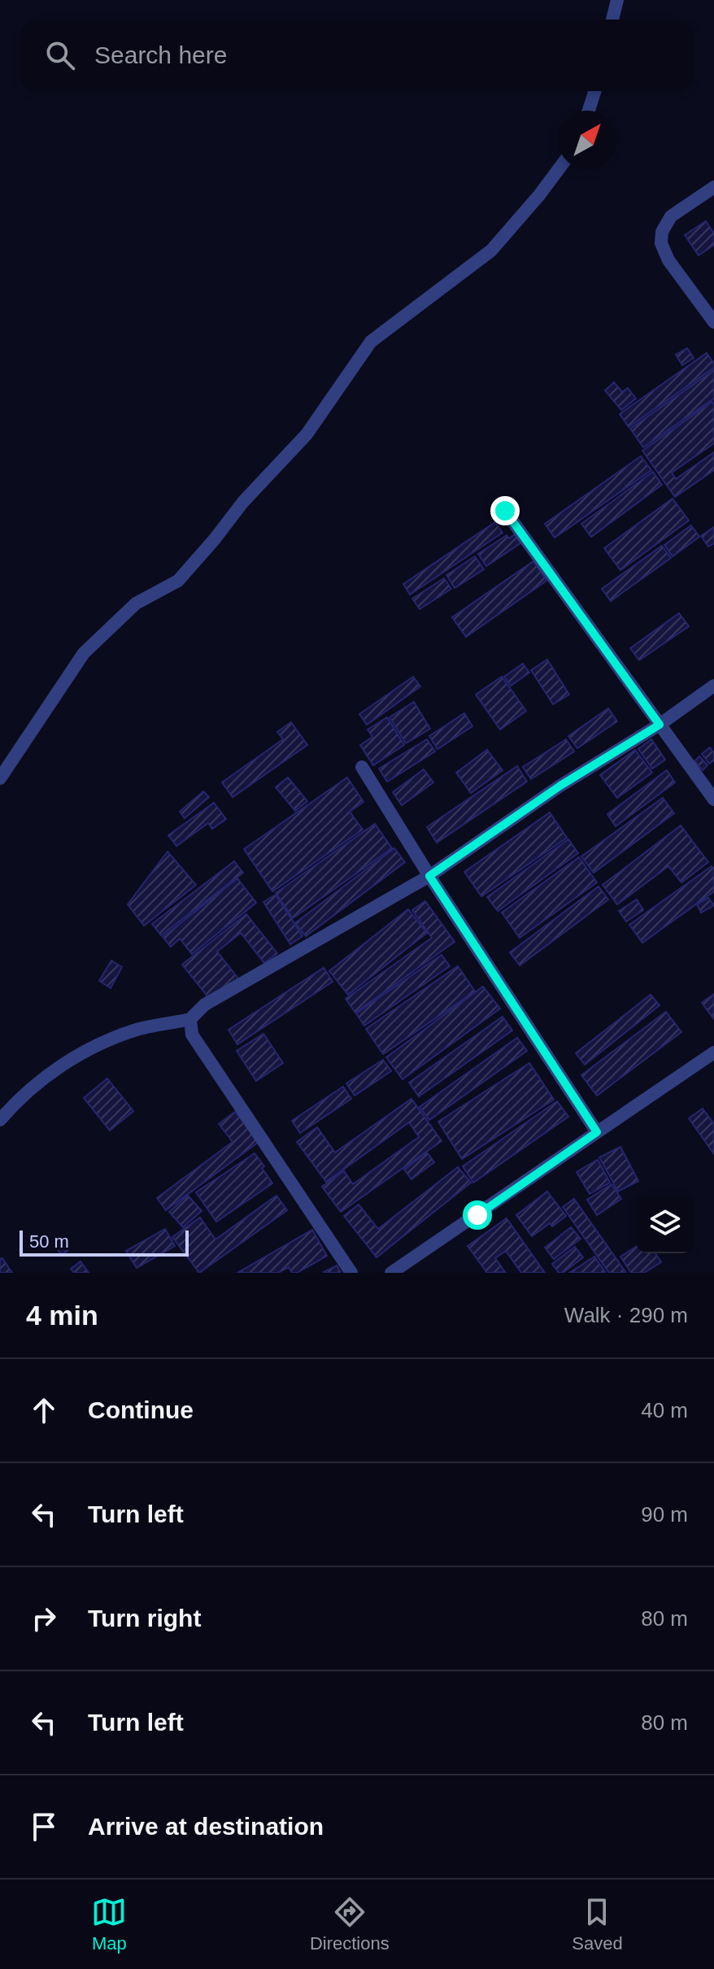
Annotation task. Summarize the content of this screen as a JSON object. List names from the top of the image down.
{
  "scale_bar": "50 m",
  "north": "top right",
  "page": {
    "search": "Search here",
    "scale": "50 m",
    "heading": ["4 min", "Walk · 290 m"],
    "list": [
      ["Continue", "40 m"],
      ["Turn left", "90 m"],
      ["Turn right", "80 m"],
      ["Turn left", "80 m"],
      "Arrive at destination"
    ],
    "nav": ["Map", "Directions", "Saved"]
  }
}
